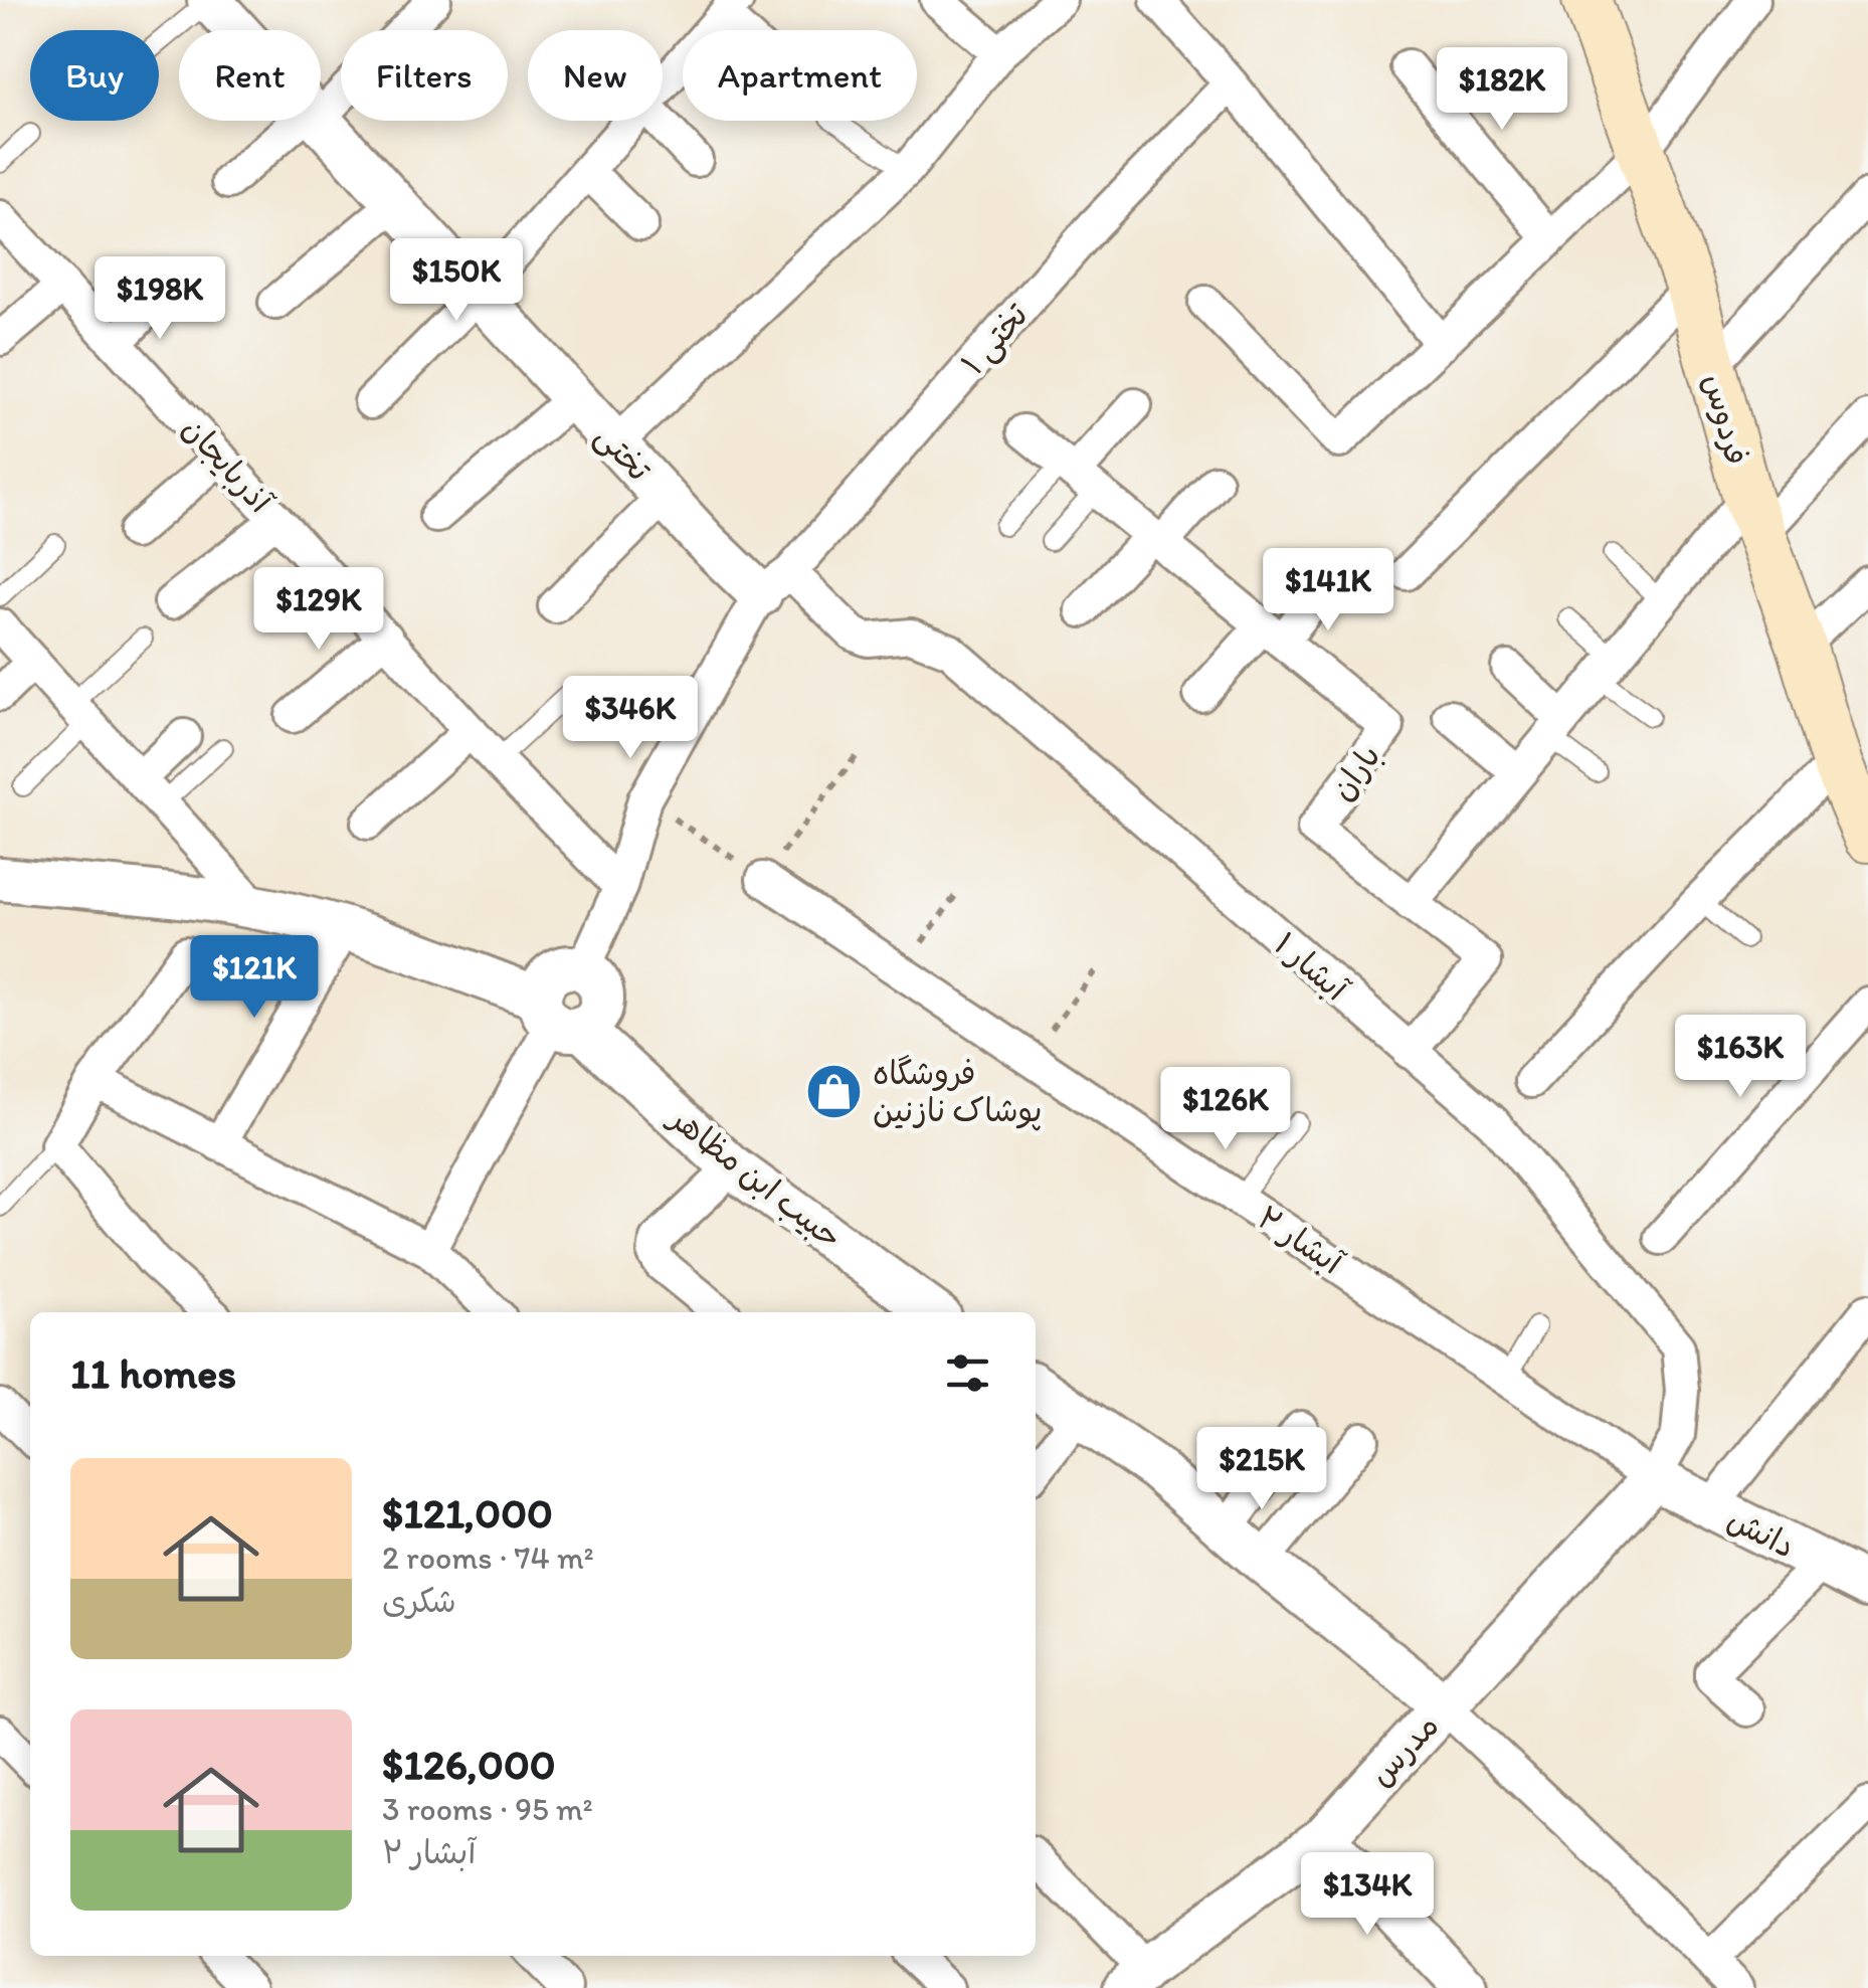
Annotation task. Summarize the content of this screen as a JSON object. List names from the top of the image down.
{
  "streets": {
    "main road": ["فردوس"],
    "street": [
      "تختی ۱",
      "تختی",
      "آذربایجان",
      "باران",
      "آبشار ۱",
      "حبیب ابن مظاهر",
      "آبشار ۲",
      "دانش",
      "مدرس"
    ]
  },
  "crossings": [
    ["تختی ۱", "تختی"],
    ["تختی ۱", "آبشار ۱"],
    ["تختی", "آبشار ۱"],
    ["باران", "آبشار ۱"],
    ["آبشار ۱", "آبشار ۲"],
    ["آبشار ۱", "دانش"],
    ["آبشار ۱", "مدرس"],
    ["آبشار ۲", "دانش"],
    ["آبشار ۲", "مدرس"],
    ["دانش", "مدرس"]
  ],
  "places": {
    "shop": ["فروشگاه پوشاک نازنین"]
  },
  "page": {
    "chip": [
      "Buy",
      "Rent",
      "Filters",
      "New",
      "Apartment"
    ],
    "price": [
      "$182K",
      "$150K",
      "$198K",
      "$141K",
      "$129K",
      "$346K",
      "$121K",
      "$163K",
      "$126K",
      "$215K",
      "$134K"
    ],
    "heading": "11 homes",
    "list": [
      {
        "name": "$121,000",
        "note": "2 rooms · 74 m² · شکری"
      },
      {
        "name": "$126,000",
        "note": "3 rooms · 95 m² · آبشار ۲"
      }
    ]
  }
}
